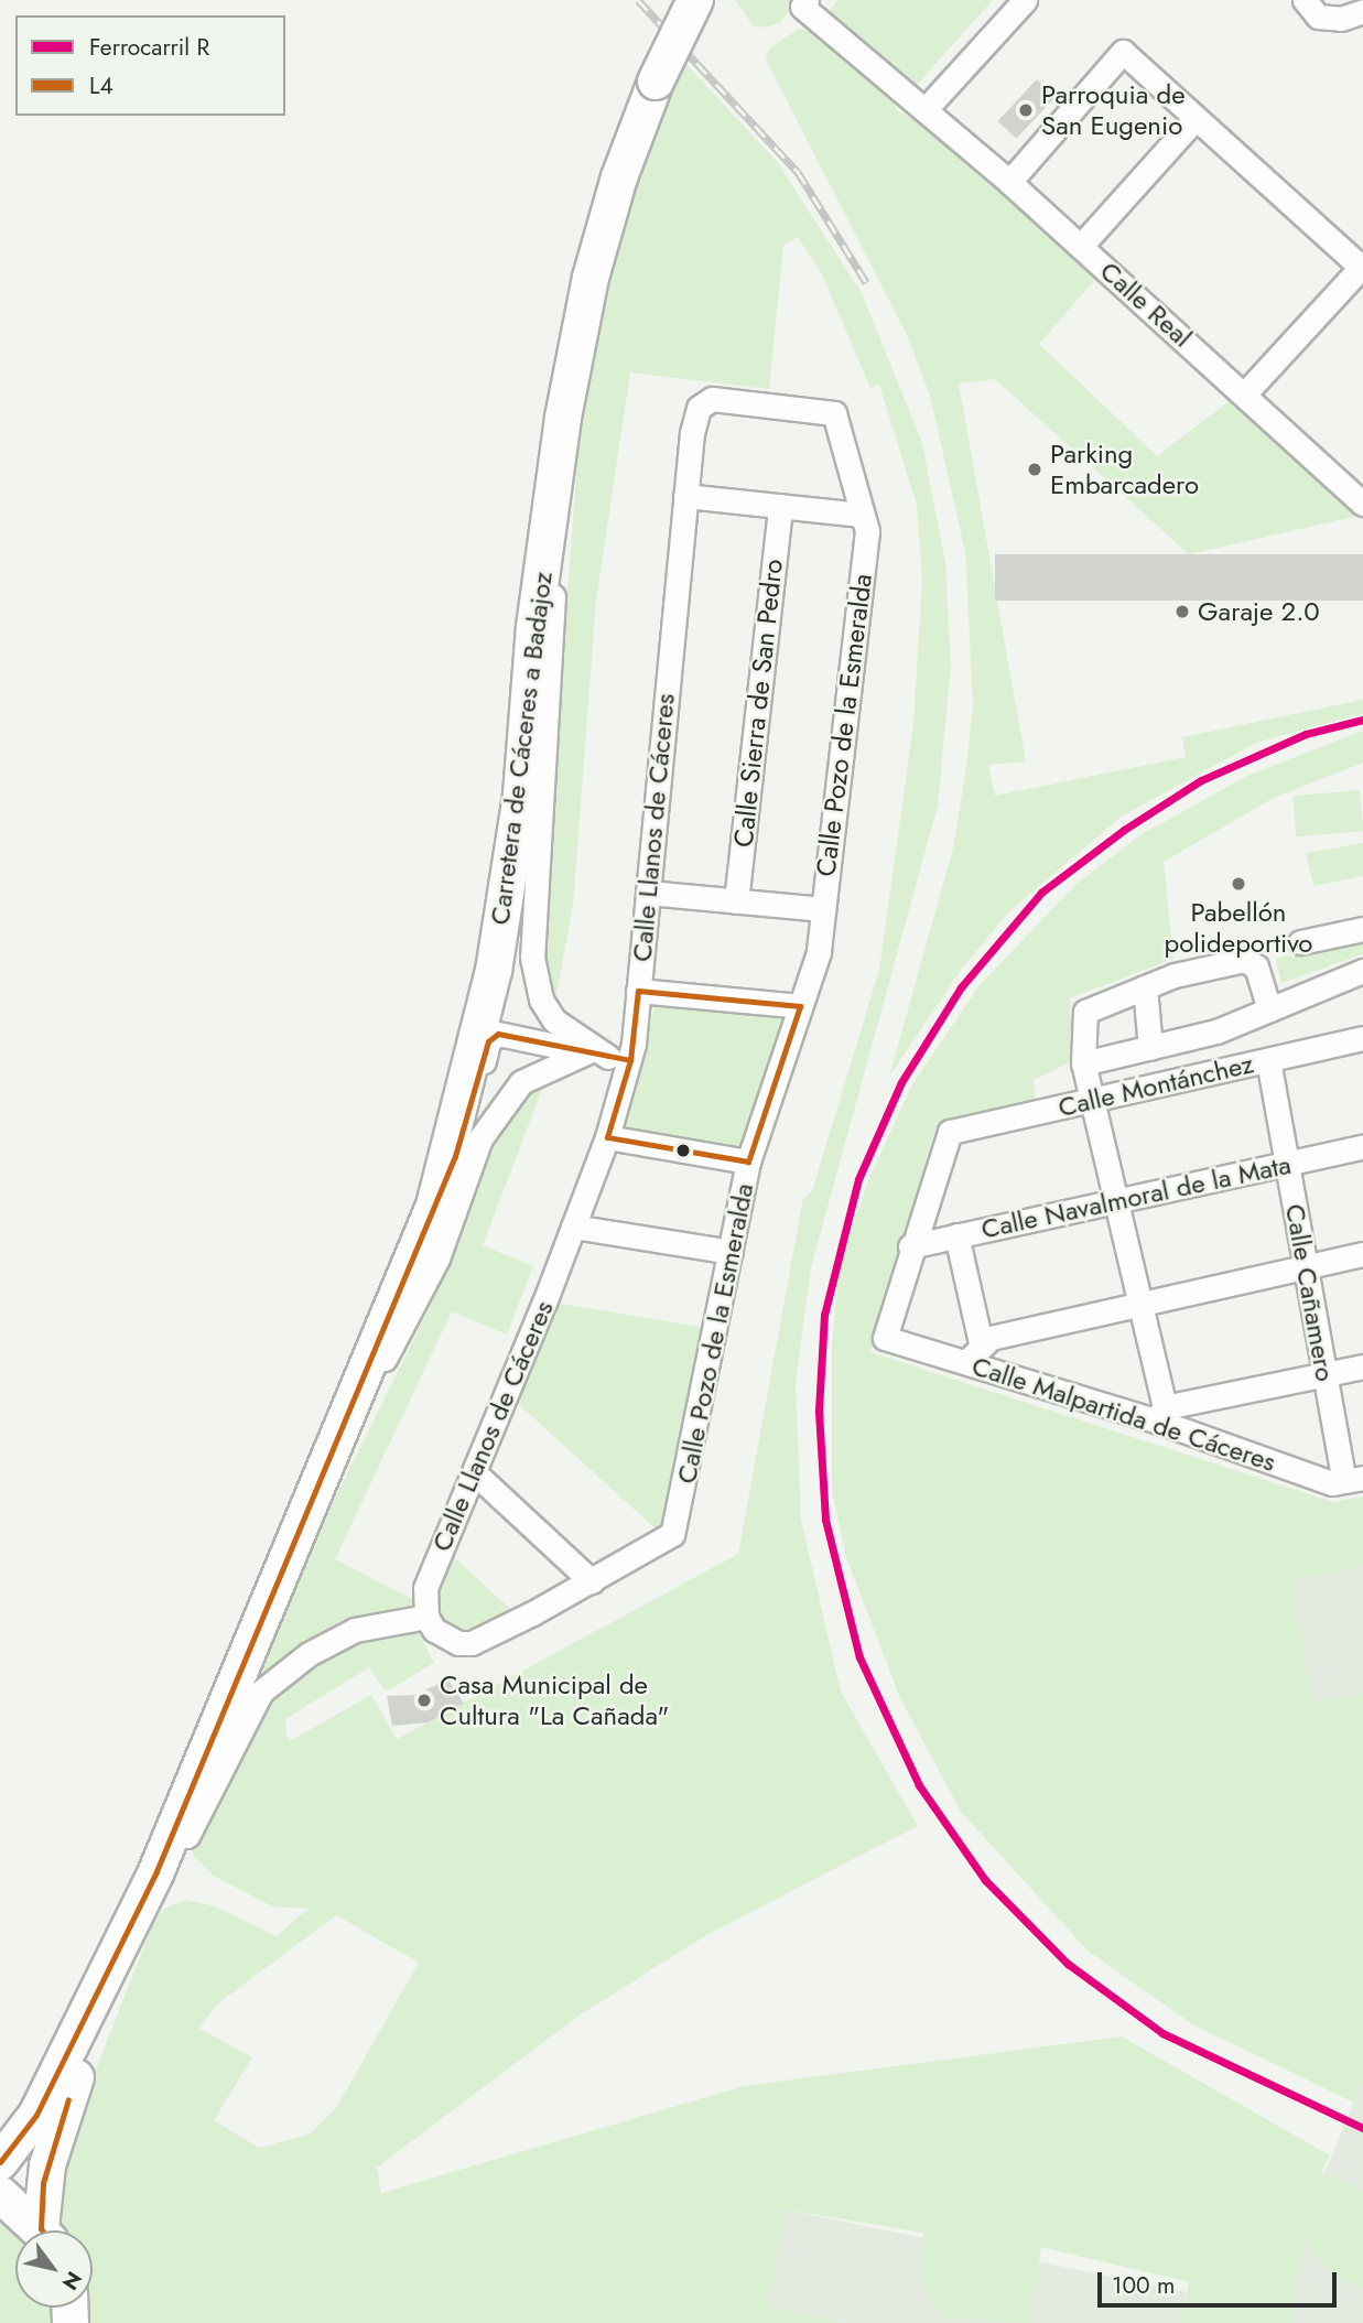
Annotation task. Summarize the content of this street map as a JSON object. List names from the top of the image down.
{
  "streets": {
    "highway": ["Carretera de Cáceres a Badajoz"],
    "street": [
      "Calle Real",
      "Calle Sierra de San Pedro",
      "Calle Pozo de la Esmeralda",
      "Calle Llanos de Cáceres",
      "Calle Montánchez",
      "Calle Navalmoral de la Mata",
      "Calle Cañamero",
      "Calle Malpartida de Cáceres"
    ]
  },
  "crossings": [
    ["Calle Pozo de la Esmeralda", "Calle Llanos de Cáceres"],
    ["Calle Montánchez", "Calle Navalmoral de la Mata"],
    ["Calle Montánchez", "Calle Cañamero"],
    ["Calle Montánchez", "Calle Malpartida de Cáceres"],
    ["Calle Navalmoral de la Mata", "Calle Cañamero"],
    ["Calle Navalmoral de la Mata", "Calle Malpartida de Cáceres"],
    ["Calle Cañamero", "Calle Malpartida de Cáceres"]
  ],
  "places": [
    "Parroquia de San Eugenio",
    "Parking Embarcadero",
    "Garaje 2.0",
    "Pabellón polideportivo",
    "Casa Municipal de Cultura \"La Cañada\""
  ],
  "lines": ["rail line R", "transit line L4"],
  "legend": ["Ferrocarril R", "L4"],
  "scale_bar": "100 m",
  "north": "bottom right"
}
